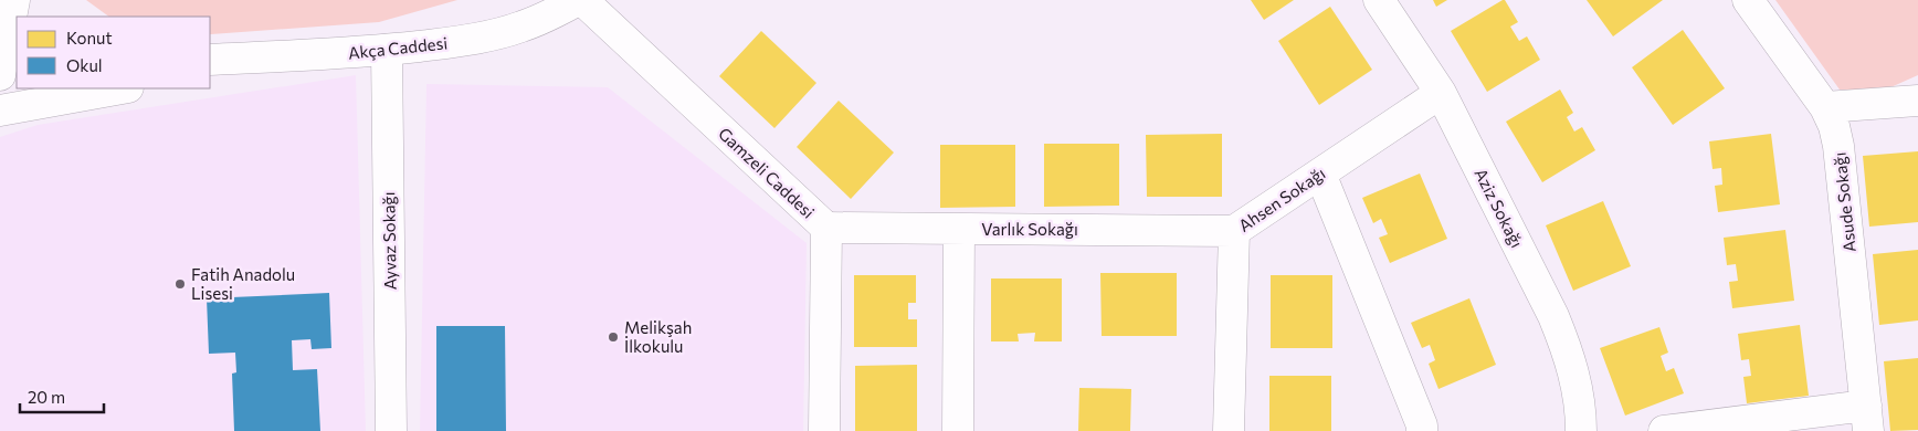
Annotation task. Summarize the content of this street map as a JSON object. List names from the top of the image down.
{
  "streets": {
    "street": [
      "Akça Caddesi",
      "Gamzeli Caddesi",
      "Ahsen Sokağı",
      "Asude Sokağı",
      "Aziz Sokağı",
      "Varlık Sokağı",
      "Ayvaz Sokağı"
    ]
  },
  "crossings": [
    ["Akça Caddesi", "Ayvaz Sokağı"],
    ["Gamzeli Caddesi", "Varlık Sokağı"],
    ["Ahsen Sokağı", "Aziz Sokağı"],
    ["Ahsen Sokağı", "Varlık Sokağı"]
  ],
  "places": ["Fatih Anadolu Lisesi", "Melikşah İlkokulu"],
  "legend": ["Konut", "Okul"],
  "scale_bar": "20 m"
}
